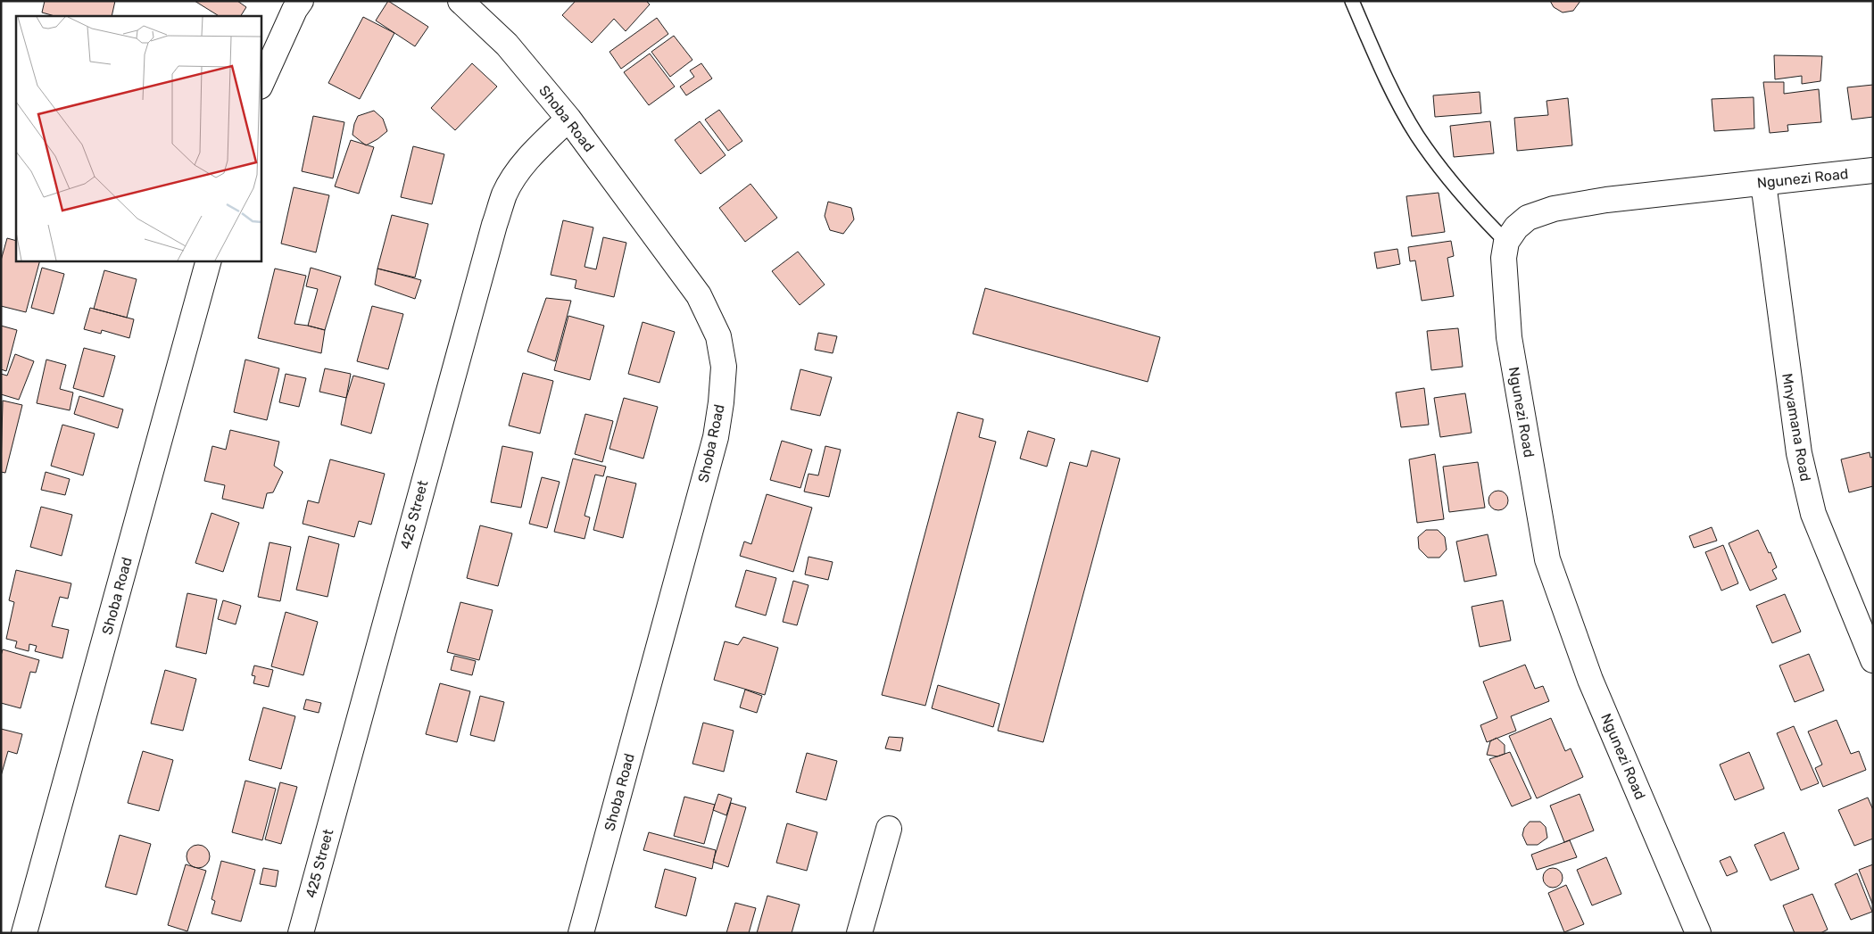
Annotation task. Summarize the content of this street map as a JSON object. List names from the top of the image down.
{
  "streets": {
    "street": [
      "Shoba Road",
      "Ngunezi Road",
      "Mnyamana Road",
      "425 Street"
    ]
  },
  "crossings": [
    ["Shoba Road", "425 Street"],
    ["Ngunezi Road", "Mnyamana Road"]
  ]
}
